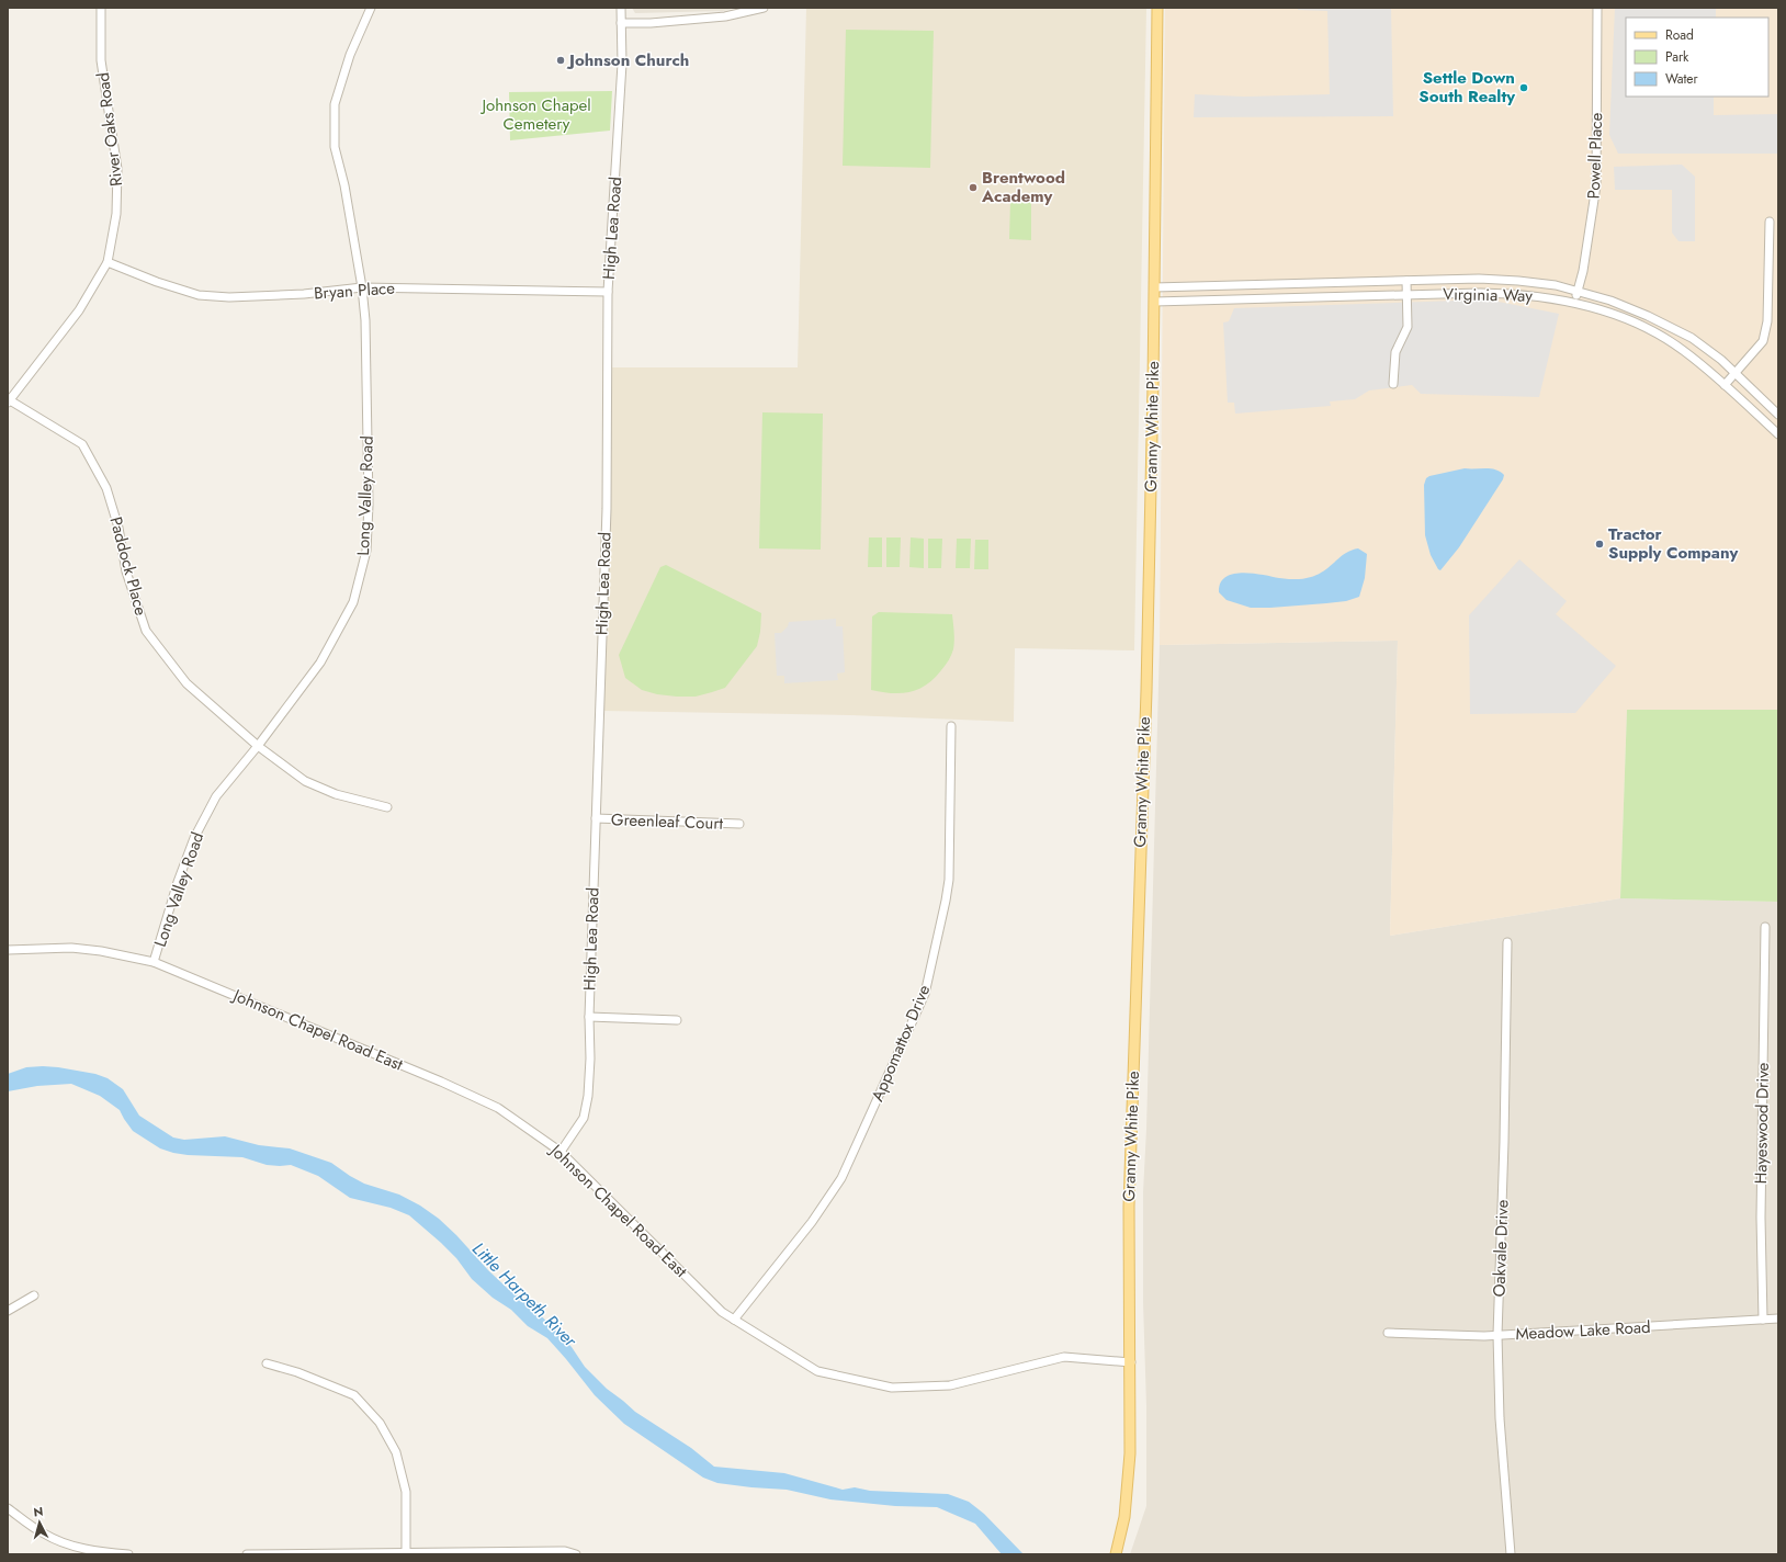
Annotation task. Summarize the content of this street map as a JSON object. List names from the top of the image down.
{
  "streets": {
    "main road": ["Granny White Pike"],
    "street": [
      "River Oaks Road",
      "Powell Place",
      "High Lea Road",
      "Bryan Place",
      "Virginia Way",
      "Long Valley Road",
      "Paddock Place",
      "Greenleaf Court",
      "Johnson Chapel Road East",
      "Appomattox Drive",
      "Hayeswood Drive",
      "Oakvale Drive",
      "Meadow Lake Road"
    ]
  },
  "crossings": [
    ["River Oaks Road", "Bryan Place"],
    ["River Oaks Road", "Paddock Place"],
    ["Powell Place", "Virginia Way"],
    ["High Lea Road", "Bryan Place"],
    ["High Lea Road", "Greenleaf Court"],
    ["High Lea Road", "Johnson Chapel Road East"],
    ["Bryan Place", "Long Valley Road"],
    ["Virginia Way", "Granny White Pike"],
    ["Granny White Pike", "Johnson Chapel Road East"],
    ["Long Valley Road", "Paddock Place"],
    ["Long Valley Road", "Johnson Chapel Road East"],
    ["Johnson Chapel Road East", "Appomattox Drive"],
    ["Hayeswood Drive", "Meadow Lake Road"],
    ["Oakvale Drive", "Meadow Lake Road"]
  ],
  "water": ["Little Harpeth River"],
  "parks": ["Johnson Chapel Cemetery"],
  "places": [
    "Johnson Church",
    "Settle Down South Realty",
    "Brentwood Academy",
    "Tractor Supply Company"
  ],
  "legend": ["Road", "Park", "Water"],
  "north": "top"
}
